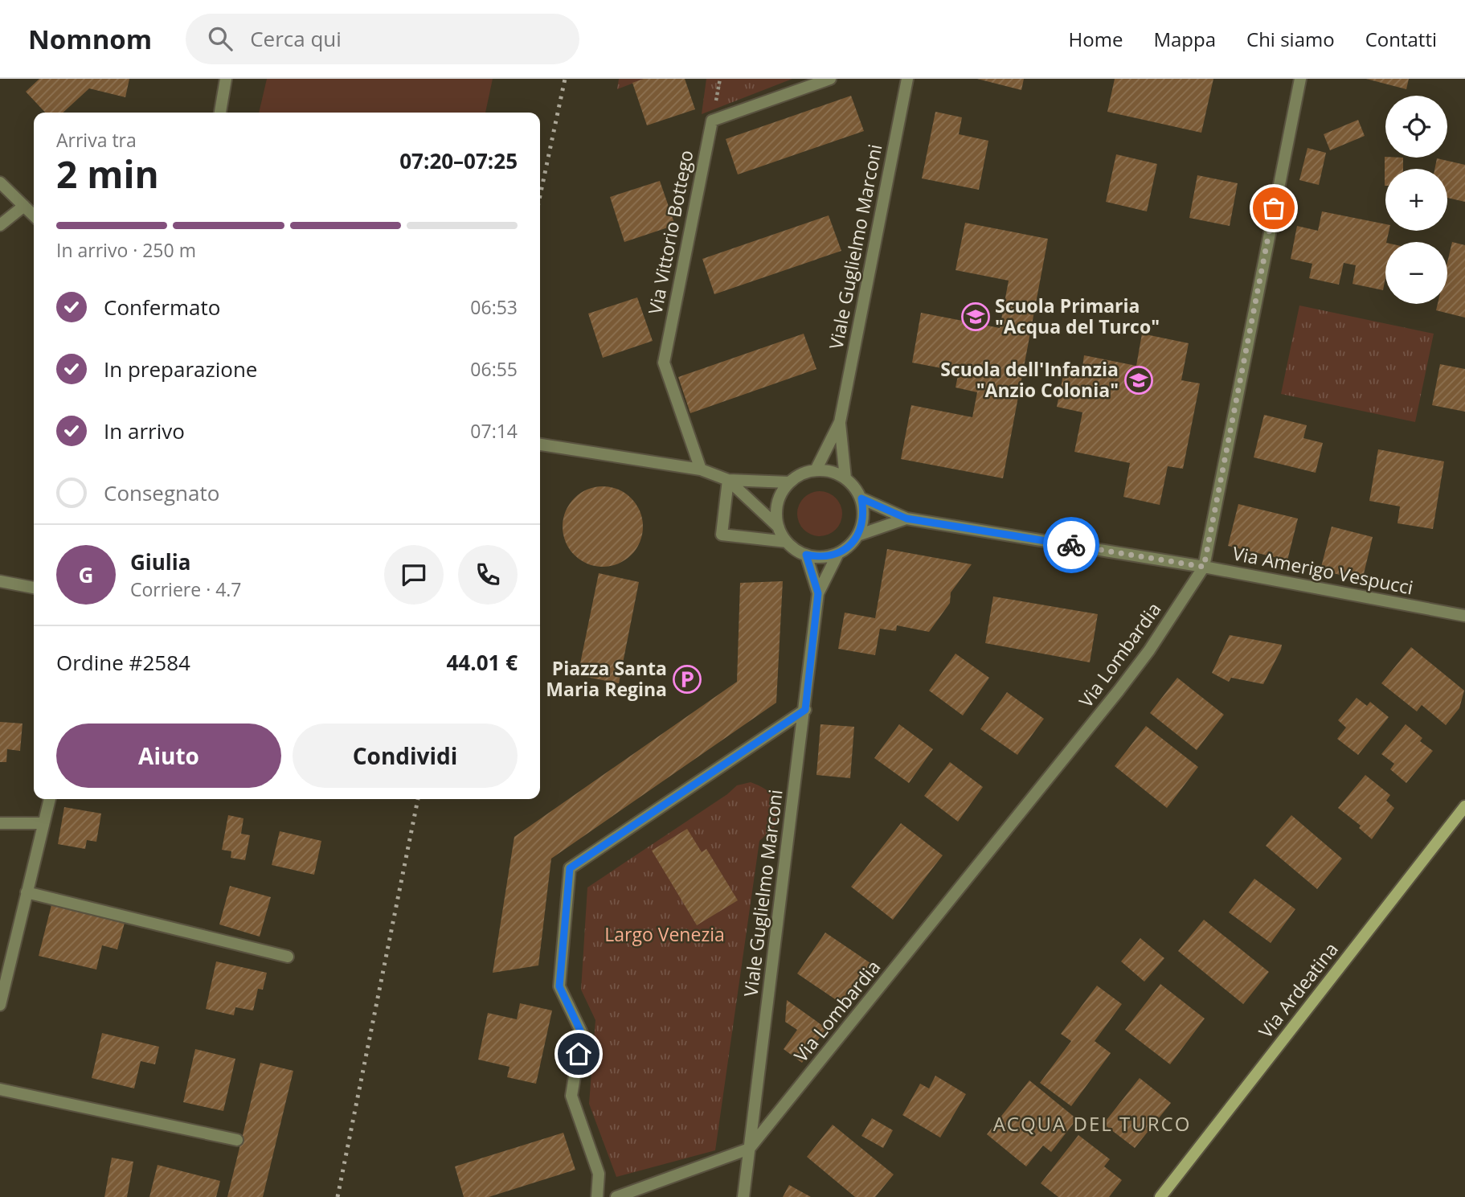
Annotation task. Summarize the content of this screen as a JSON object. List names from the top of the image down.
{
  "streets": {
    "main road": ["Via Ardeatina"],
    "street": [
      "Via Vittorio Bottego",
      "Viale Guglielmo Marconi",
      "Via Amerigo Vespucci",
      "Via Lombardia"
    ]
  },
  "crossings": [
    ["Viale Guglielmo Marconi", "Via Amerigo Vespucci"],
    ["Viale Guglielmo Marconi", "Via Lombardia"],
    ["Via Amerigo Vespucci", "Via Lombardia"]
  ],
  "districts": ["ACQUA DEL TURCO"],
  "parks": ["Largo Venezia"],
  "places": {
    "school or university": ["Scuola Primaria \"Acqua del Turco\"", "Scuola dell'Infanzia \"Anzio Colonia\""],
    "parking": ["Piazza Santa Maria Regina"]
  },
  "page": {
    "header": "Nomnom",
    "search": "Cerca qui",
    "nav": [
      "Home",
      "Mappa",
      "Chi siamo",
      "Contatti"
    ],
    "map_buttons": ["+", "−"],
    "heading": ["2 min", "Arriva tra", "07:20–07:25"],
    "panel": [
      "Giulia",
      "Corriere · 4.7",
      "Ordine #2584",
      "44.01 €"
    ],
    "bar": "In arrivo · 250 m",
    "list": [
      ["Confermato", "06:53"],
      ["In preparazione", "06:55"],
      ["In arrivo", "07:14"],
      "Consegnato"
    ],
    "round": "G",
    "buttons": ["Aiuto", "Condividi"]
  }
}
